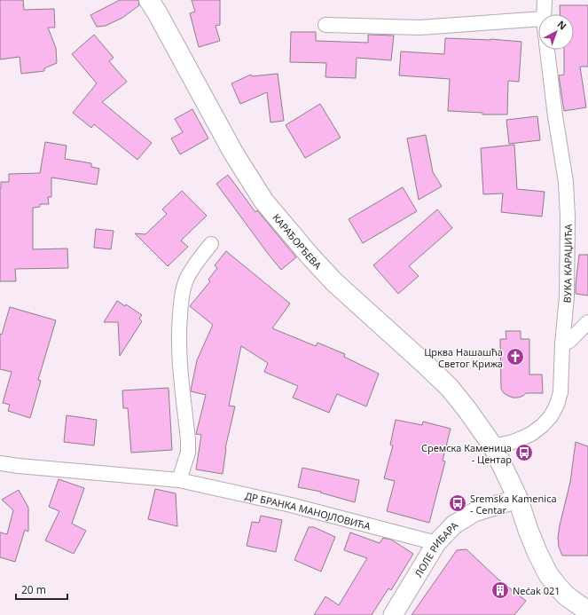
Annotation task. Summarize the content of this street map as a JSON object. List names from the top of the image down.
{
  "streets": {
    "main road": ["КАРАЂОРЂЕВА"],
    "street": ["ВУКА КАРАЏИЋА", "ДР БРАНКА МАНОЈЛОВИЋА", "ЛОЛЕ РИБАРА"]
  },
  "crossings": [
    ["КАРАЂОРЂЕВА", "ВУКА КАРАЏИЋА"],
    ["КАРАЂОРЂЕВА", "ЛОЛЕ РИБАРА"],
    ["ДР БРАНКА МАНОЈЛОВИЋА", "ЛОЛЕ РИБАРА"]
  ],
  "places": {
    "church": ["Црква Нашашћа Светог Крижа"],
    "bus stop": ["Сремска Каменица - Центар", "Sremska Kamenica - Centar"],
    "building": ["Nećak 021"]
  },
  "scale_bar": "20 m",
  "north": "top right"
}
